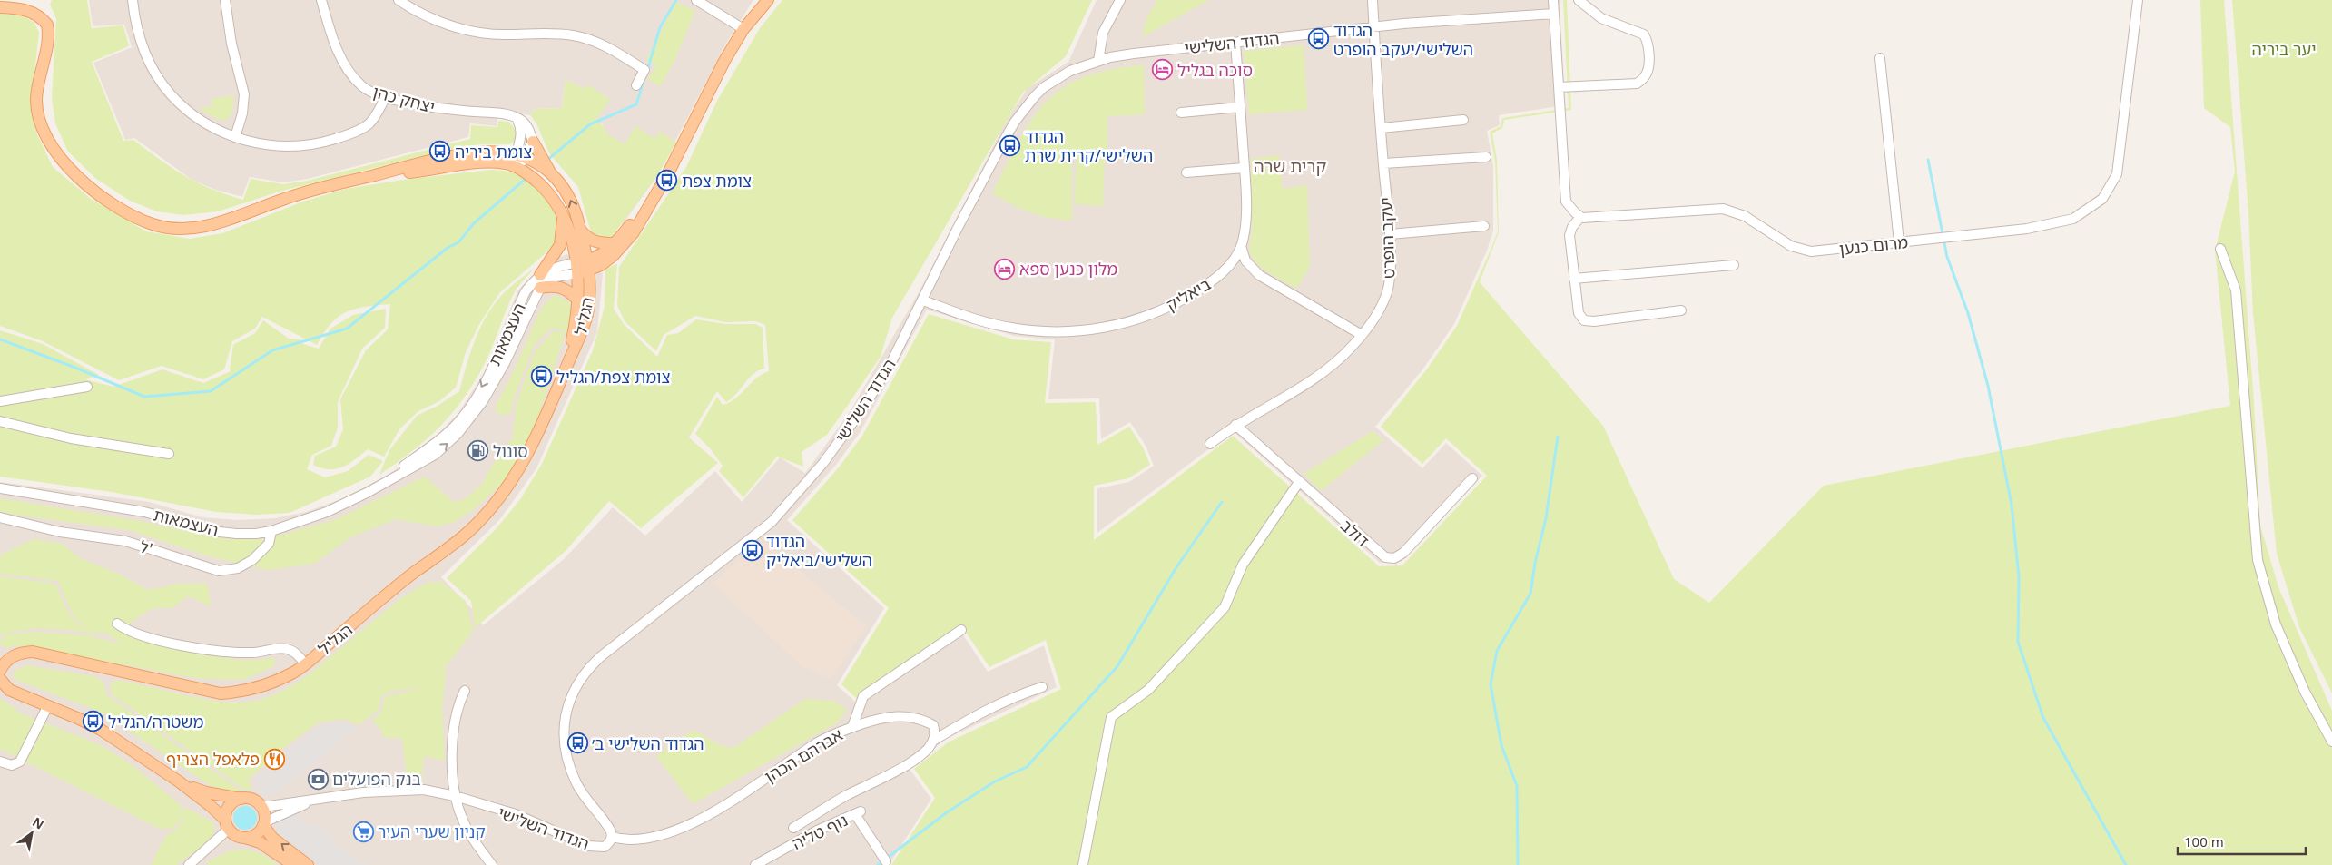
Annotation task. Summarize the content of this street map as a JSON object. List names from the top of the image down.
{
  "streets": {
    "main road": ["הגליל"],
    "street": [
      "הגדוד השלישי",
      "יצחק כהן",
      "יעקב הופרט",
      "מרום כנען",
      "ביאליק",
      "העצמאות",
      "דולב",
      "ל'",
      "אברהם הכהן",
      "נוף טליה"
    ]
  },
  "crossings": [
    ["הגדוד השלישי", "יעקב הופרט"],
    ["הגדוד השלישי", "ביאליק"],
    ["הגדוד השלישי", "אברהם הכהן"],
    ["יעקב הופרט", "דולב"],
    ["הגליל", "העצמאות"],
    ["העצמאות", "ל'"]
  ],
  "districts": ["קרית שרה"],
  "parks": ["יער ביריה"],
  "places": {
    "bus stop": [
      "הגדוד השלישי/יעקב הופרט",
      "הגדוד השלישי/קרית שרת",
      "צומת ביריה",
      "צומת צפת",
      "צומת צפת/הגליל",
      "הגדוד השלישי/ביאליק",
      "משטרה/הגליל",
      "הגדוד השלישי ב׳"
    ],
    "hotel": ["סוכה בגליל", "מלון כנען ספא"],
    "fuel station": ["סונול"],
    "restaurant": ["פלאפל הצריף"],
    "bank": ["בנק הפועלים"],
    "supermarket": ["קניון שערי העיר"]
  },
  "scale_bar": "100 m",
  "north": "top right"
}
